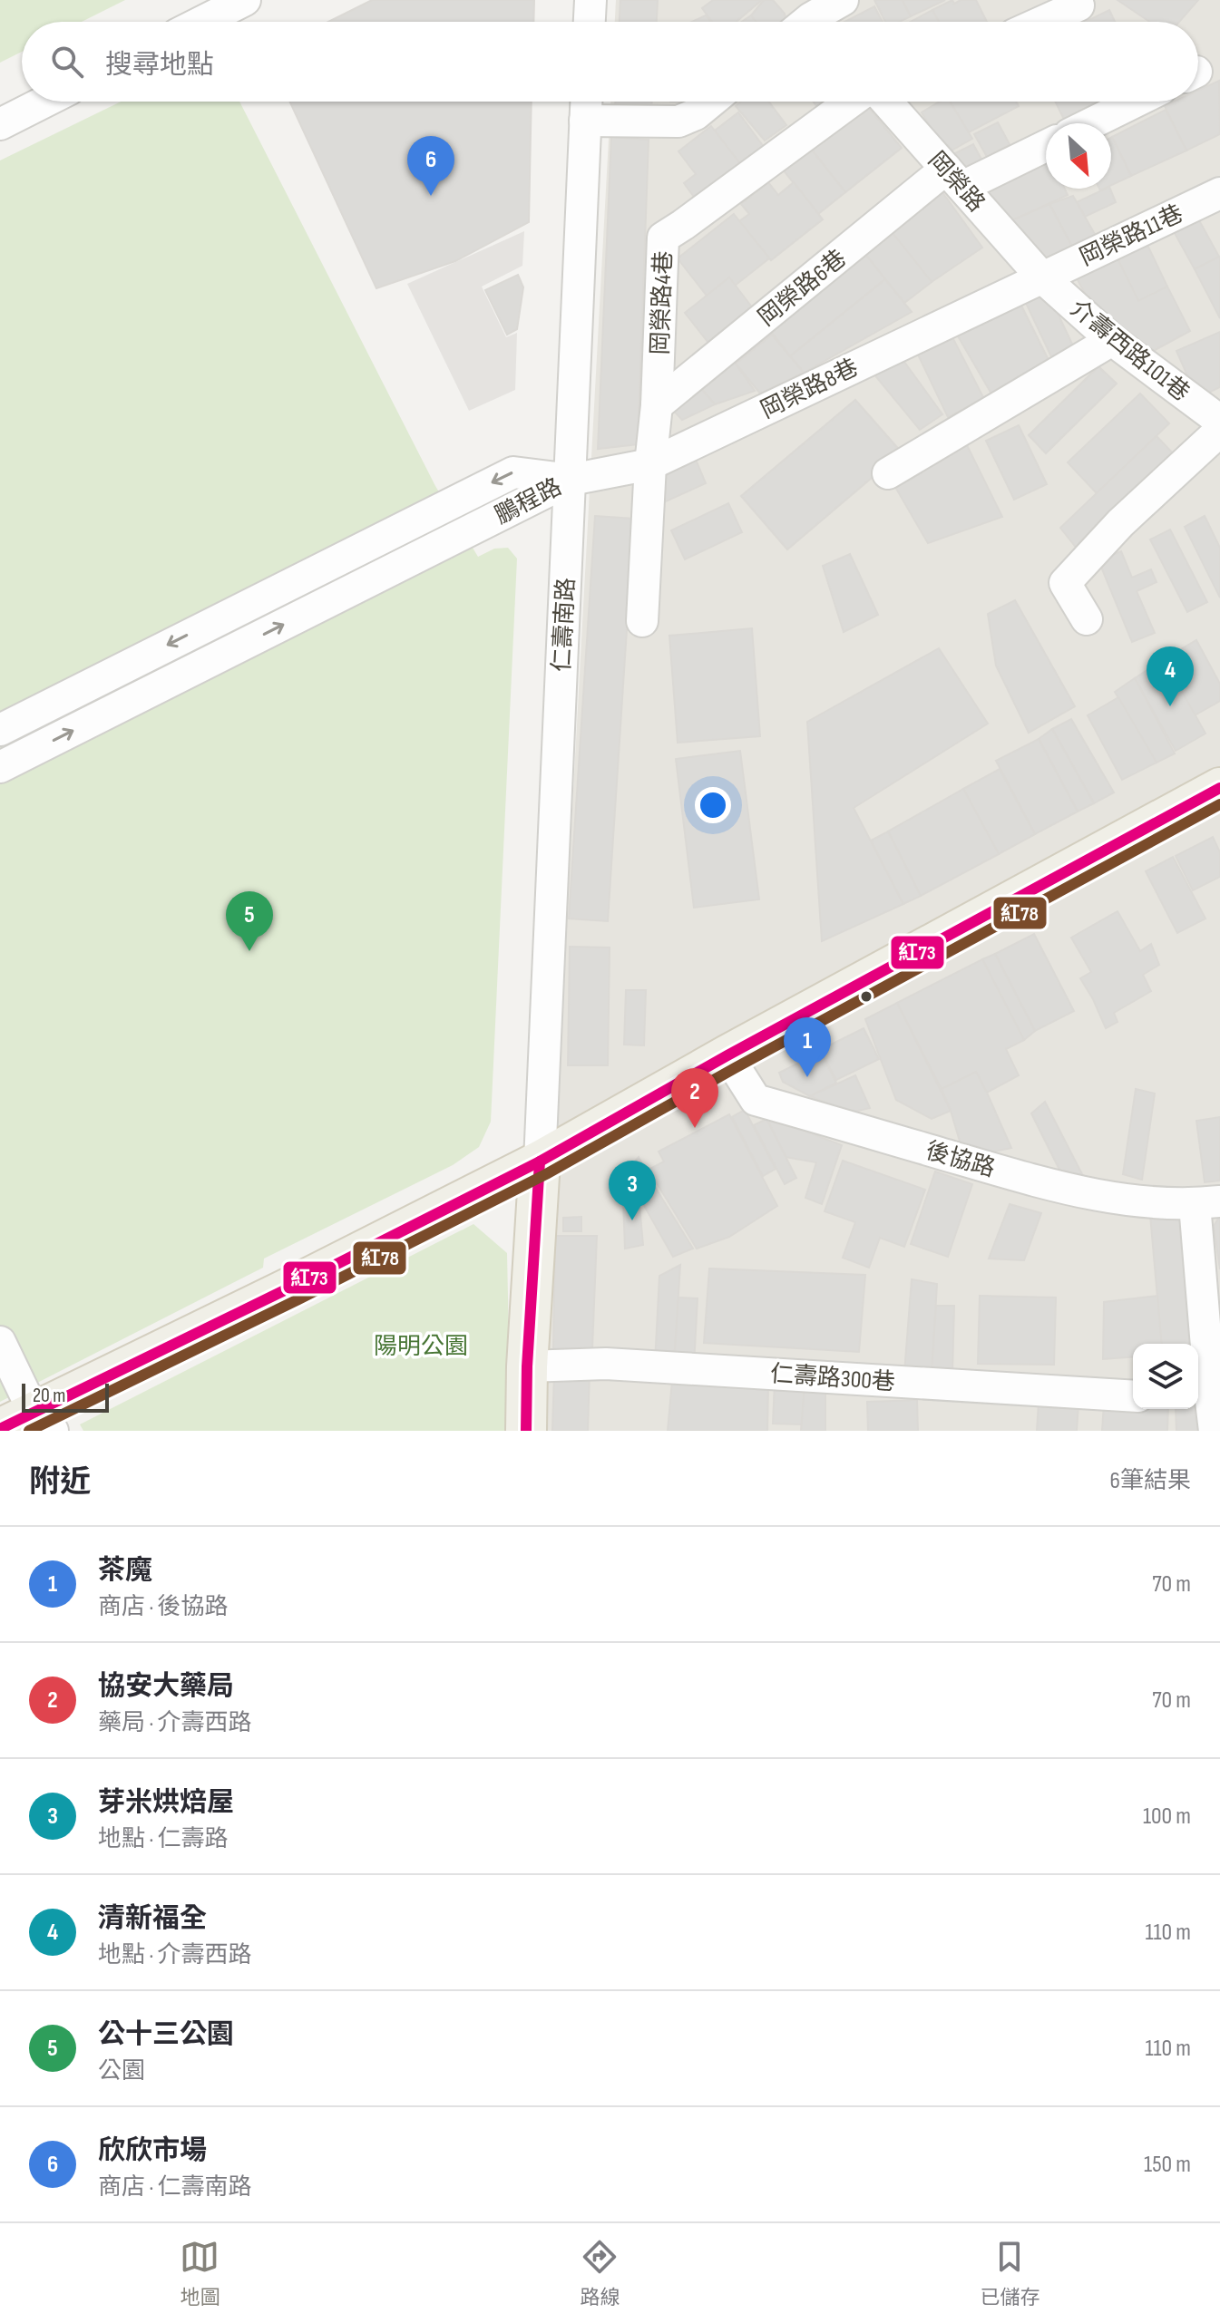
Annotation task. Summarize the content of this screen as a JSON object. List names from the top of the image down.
{
  "streets": {
    "street": [
      "岡榮路",
      "岡榮路11巷",
      "岡榮路6巷",
      "岡榮路4巷",
      "介壽西路101巷",
      "岡榮路8巷",
      "鵬程路",
      "仁壽南路",
      "後協路",
      "仁壽路300巷"
    ]
  },
  "crossings": [
    ["岡榮路", "岡榮路11巷"],
    ["岡榮路", "岡榮路6巷"],
    ["岡榮路", "介壽西路101巷"],
    ["岡榮路", "岡榮路8巷"],
    ["岡榮路11巷", "介壽西路101巷"],
    ["岡榮路11巷", "岡榮路8巷"],
    ["岡榮路6巷", "岡榮路4巷"],
    ["岡榮路4巷", "岡榮路8巷"],
    ["介壽西路101巷", "岡榮路8巷"],
    ["岡榮路8巷", "鵬程路"],
    ["岡榮路8巷", "仁壽南路"],
    ["鵬程路", "仁壽南路"]
  ],
  "parks": ["陽明公園"],
  "lines": ["transit line 紅73", "transit line 紅78"],
  "scale_bar": "20 m",
  "north": "bottom right",
  "page": {
    "search": "搜尋地點",
    "pins": [
      "6",
      "4",
      "5",
      "1",
      "2",
      "3"
    ],
    "scale": "20 m",
    "heading": ["附近", "6筆結果"],
    "list": [
      {
        "mark": "1",
        "name": "茶魔",
        "note": "商店 · 後協路",
        "value": "70 m"
      },
      {
        "mark": "2",
        "name": "協安大藥局",
        "note": "藥局 · 介壽西路",
        "value": "70 m"
      },
      {
        "mark": "3",
        "name": "芽米烘焙屋",
        "note": "地點 · 仁壽路",
        "value": "100 m"
      },
      {
        "mark": "4",
        "name": "清新福全",
        "note": "地點 · 介壽西路",
        "value": "110 m"
      },
      {
        "mark": "5",
        "name": "公十三公園",
        "note": "公園",
        "value": "110 m"
      },
      {
        "mark": "6",
        "name": "欣欣市場",
        "note": "商店 · 仁壽南路",
        "value": "150 m"
      }
    ],
    "nav": ["地圖", "路線", "已儲存"]
  }
}
